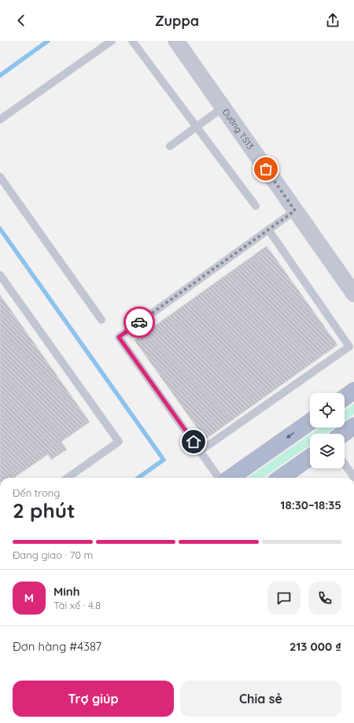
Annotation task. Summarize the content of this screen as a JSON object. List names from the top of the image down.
{
  "streets": {
    "street": ["Đường TS13"]
  },
  "page": {
    "header": "Zuppa",
    "heading": ["2 phút", "Đến trong", "18:30–18:35"],
    "panel": [
      "Minh",
      "Tài xế · 4.8",
      "Đơn hàng #4387",
      "213 000 ₫"
    ],
    "bar": "Đang giao · 70 m",
    "round": "M",
    "buttons": ["Trợ giúp", "Chia sẻ"]
  }
}
